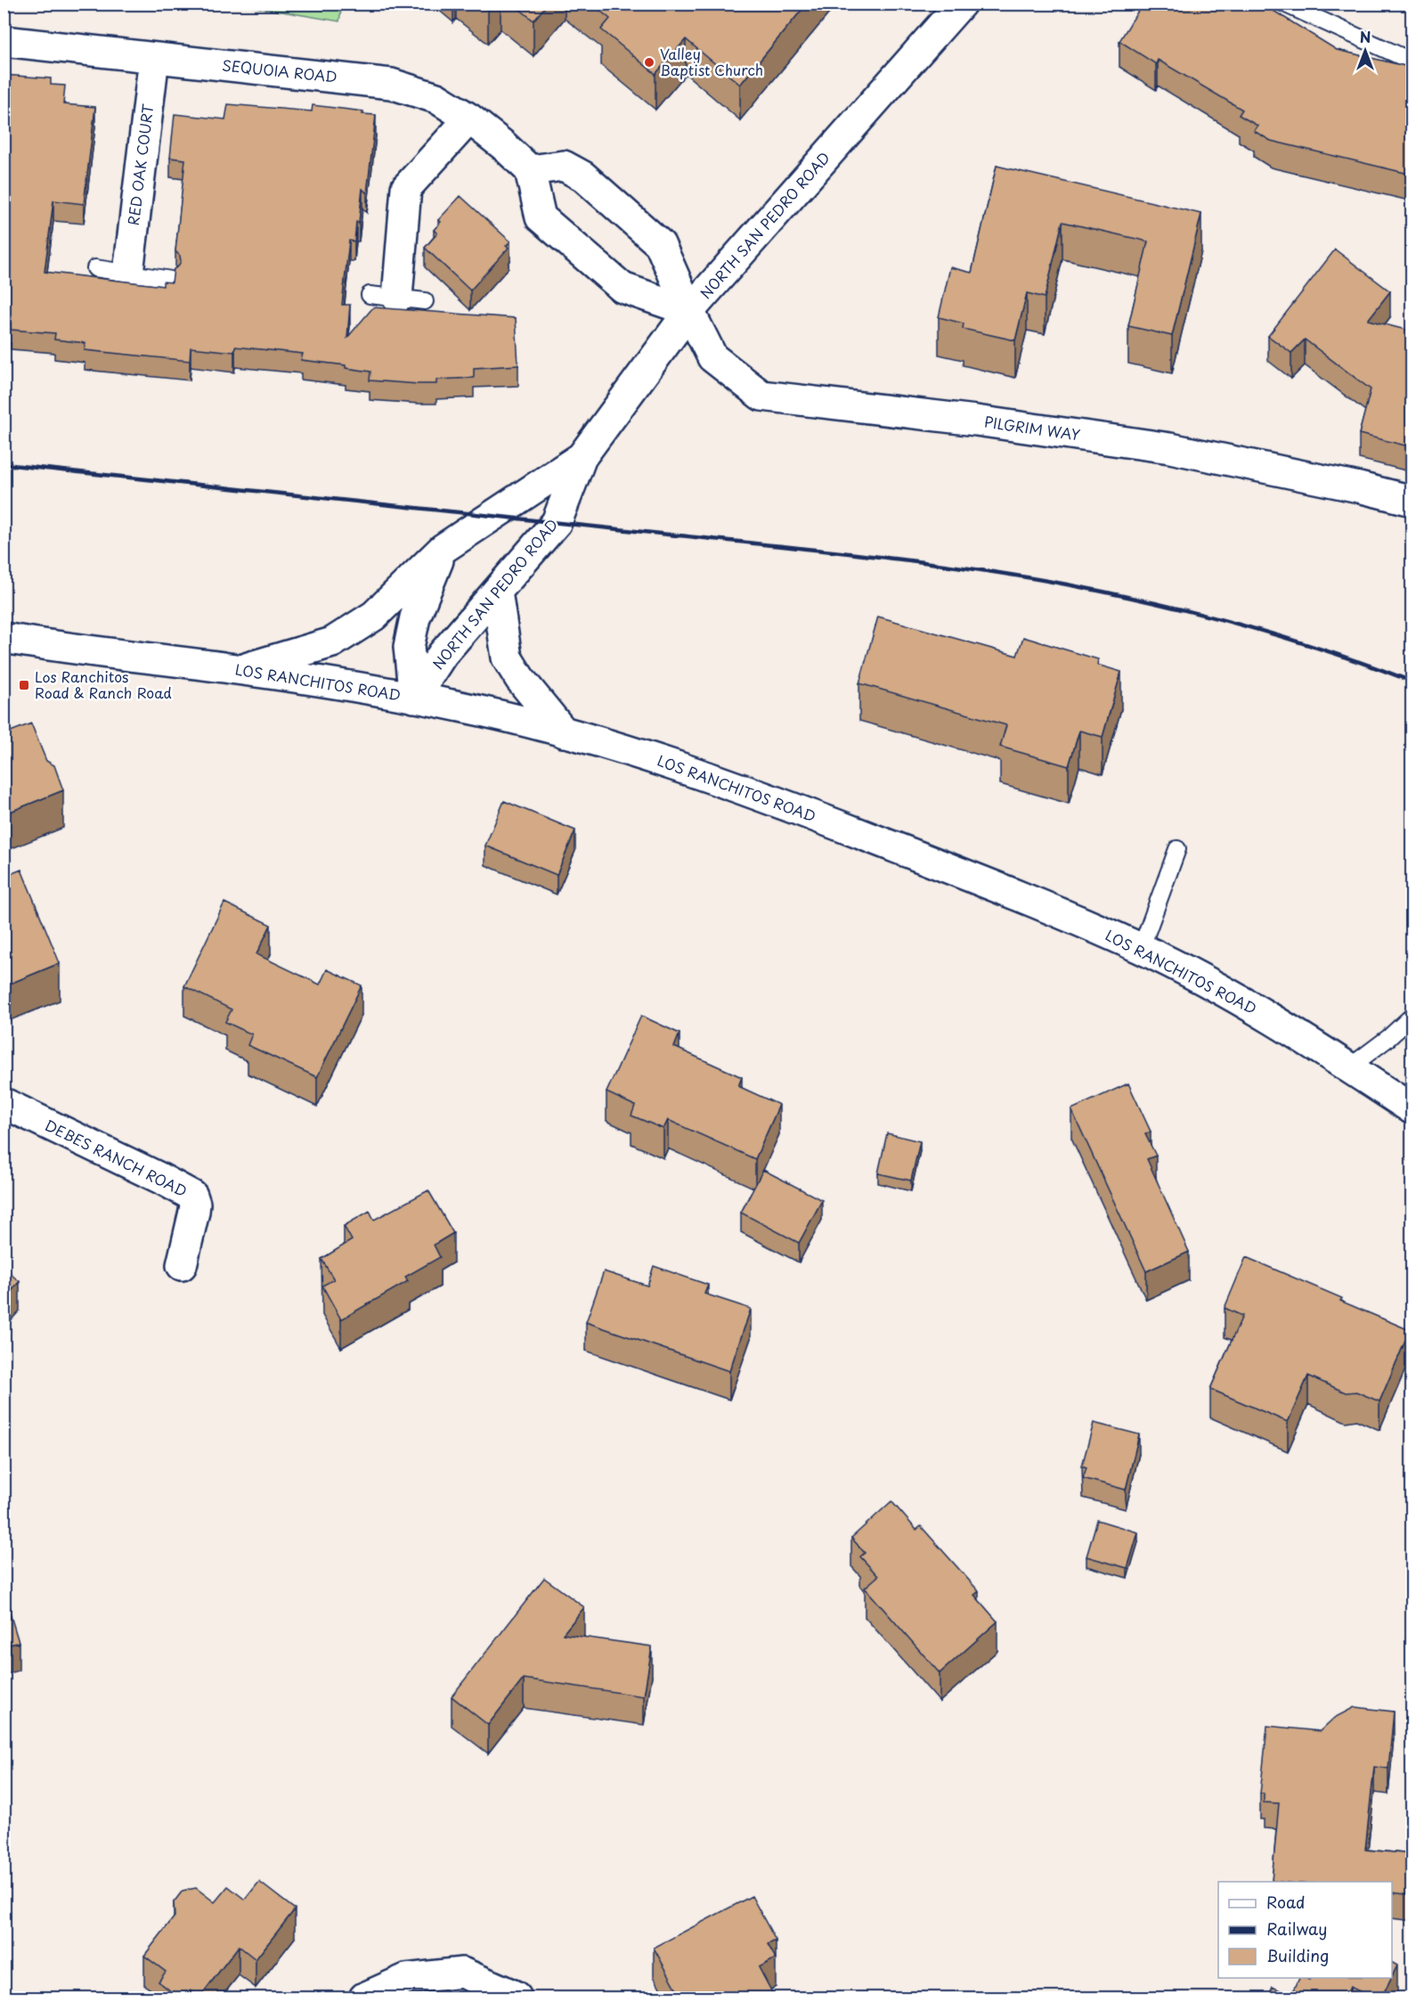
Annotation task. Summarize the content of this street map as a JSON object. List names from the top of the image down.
{
  "streets": {
    "main road": [
      "SEQUOIA ROAD",
      "RED OAK COURT",
      "NORTH SAN PEDRO ROAD",
      "PILGRIM WAY",
      "LOS RANCHITOS ROAD",
      "DEBES RANCH ROAD"
    ]
  },
  "crossings": [
    ["SEQUOIA ROAD", "RED OAK COURT"],
    ["NORTH SAN PEDRO ROAD", "PILGRIM WAY"],
    ["NORTH SAN PEDRO ROAD", "LOS RANCHITOS ROAD"]
  ],
  "places": {
    "other": ["Valley Baptist Church"],
    "transit": ["Los Ranchitos Road & Ranch Road"]
  },
  "legend": ["Road", "Railway", "Building"],
  "north": "top"
}
